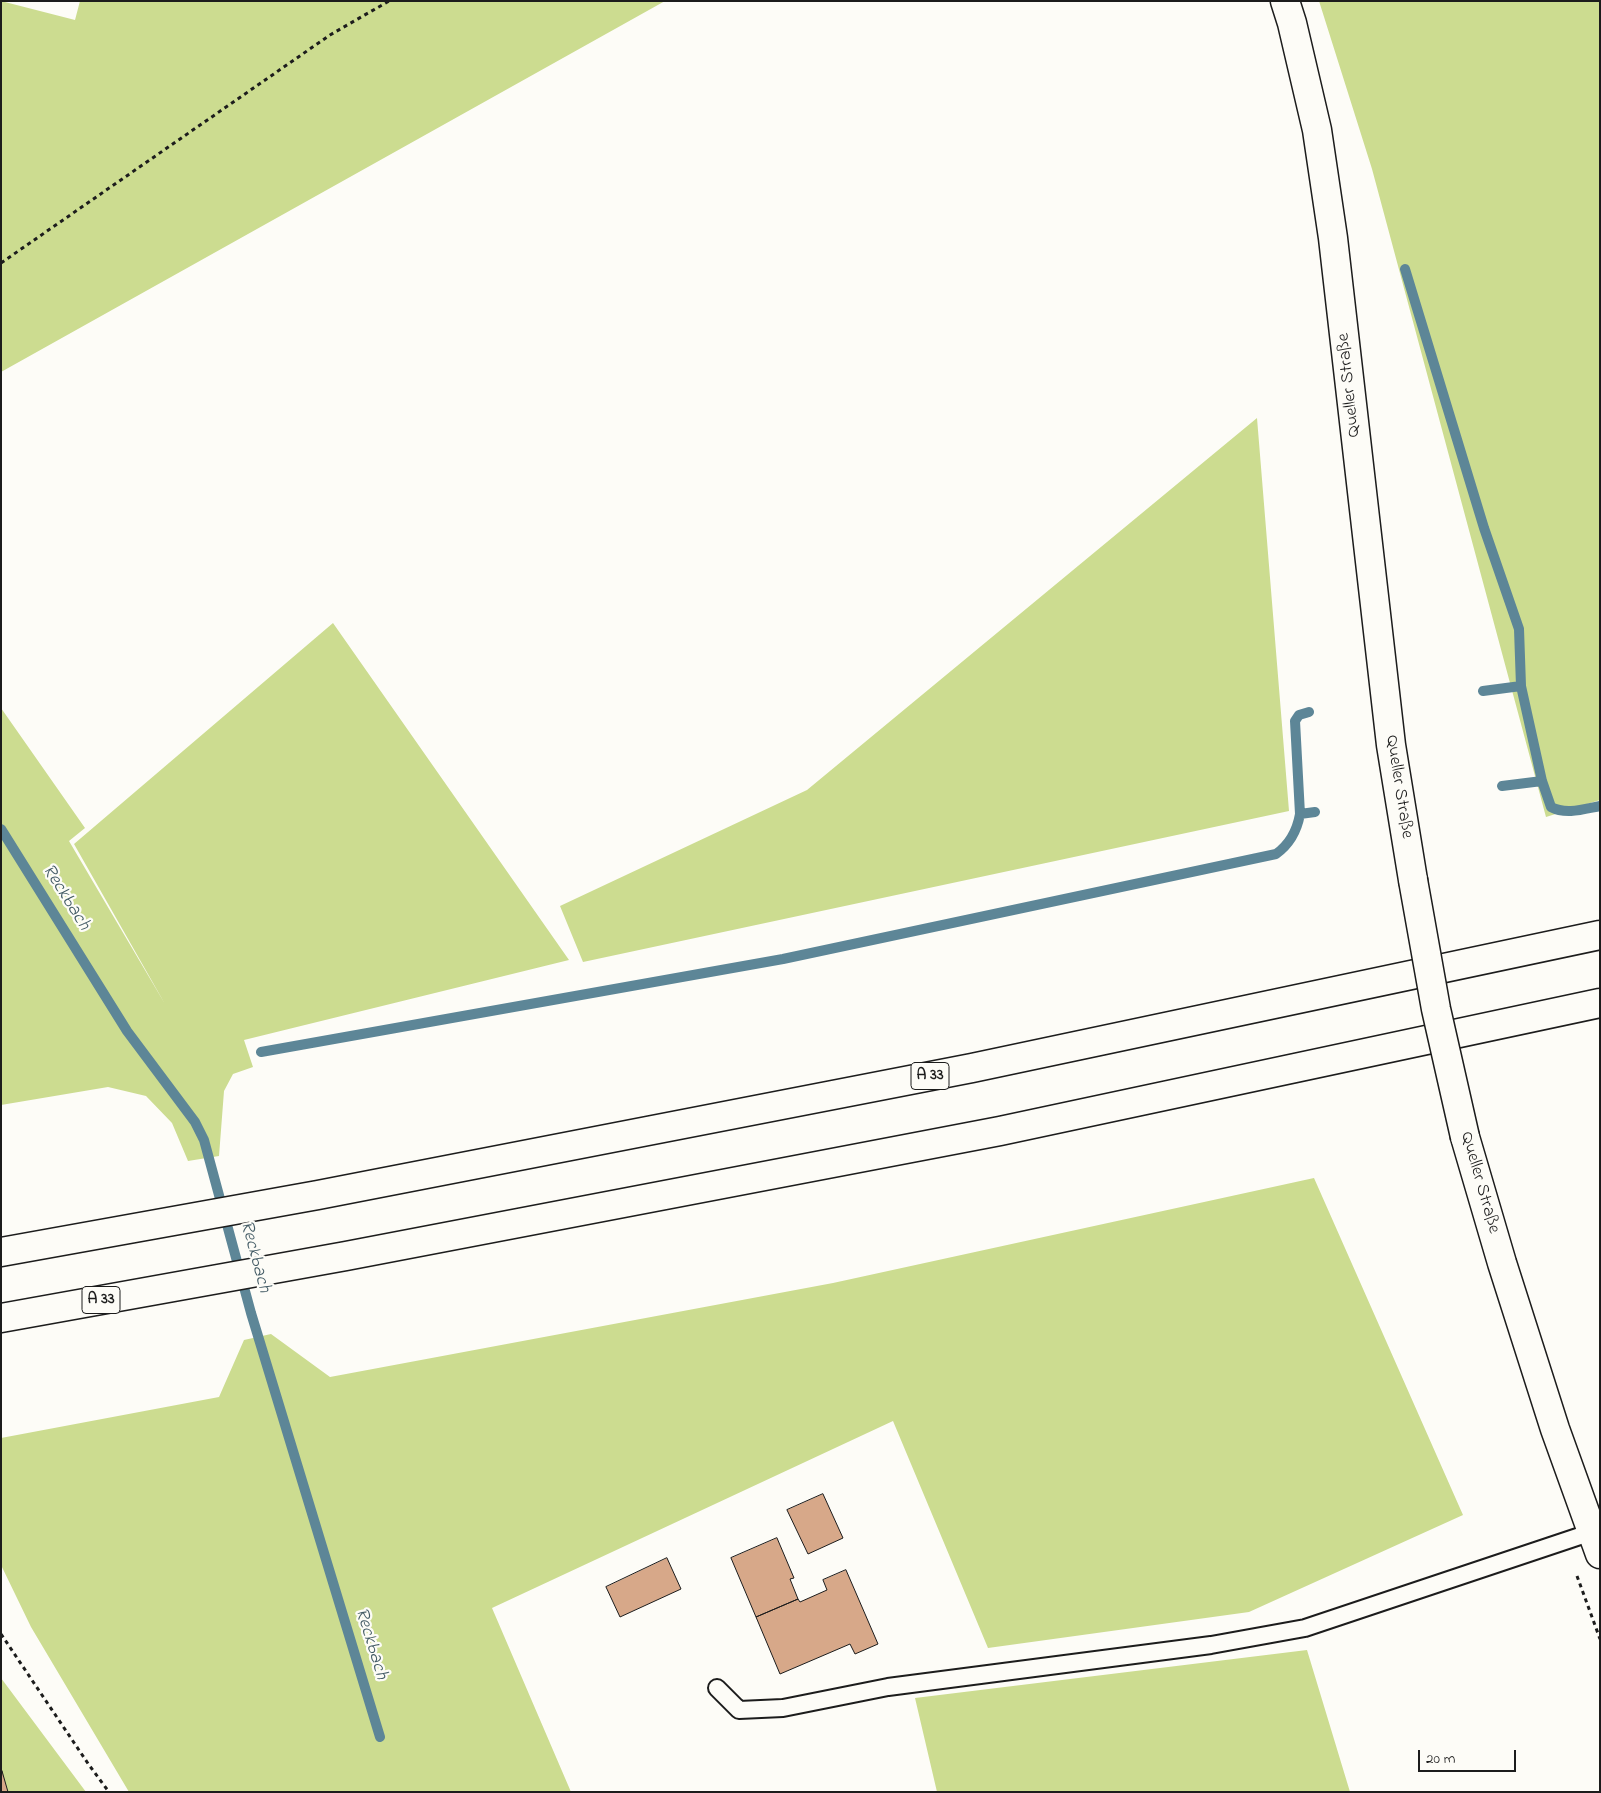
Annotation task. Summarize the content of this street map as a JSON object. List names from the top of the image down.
{
  "streets": {
    "main road": ["Queller Straße", "A 33"]
  },
  "water": ["Reckbach"],
  "scale_bar": "20 m"
}
